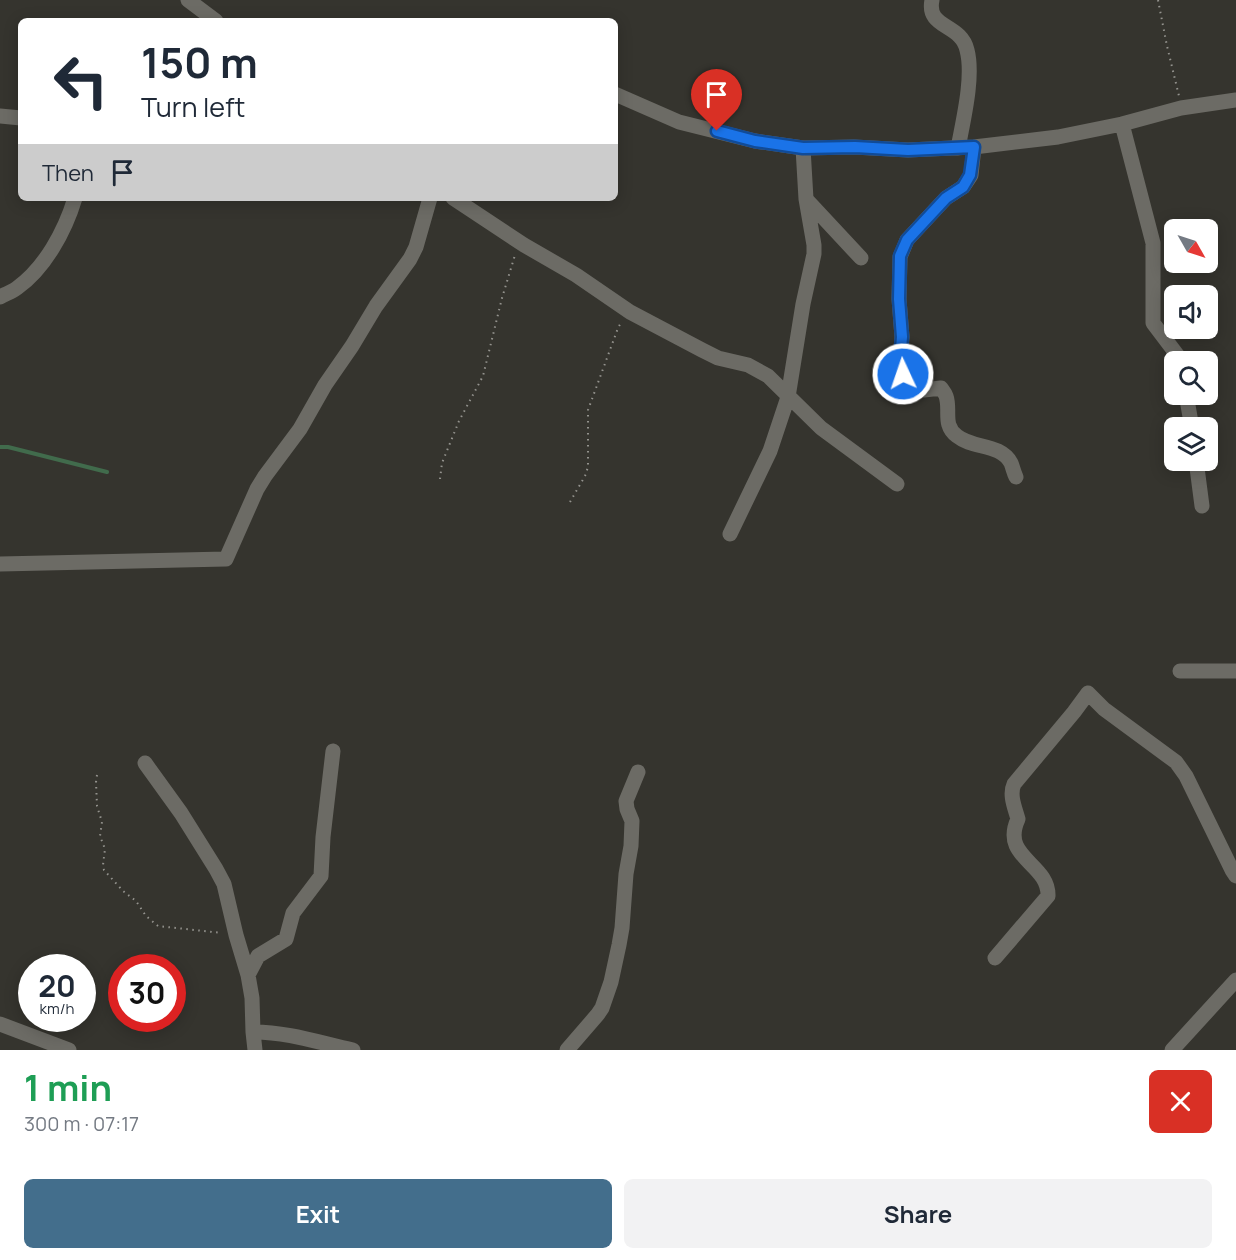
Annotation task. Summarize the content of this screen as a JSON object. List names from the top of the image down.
{
  "north": "bottom right",
  "page": {
    "turn": ["150 m", "Turn left"],
    "then": "Then",
    "speed": "20 km/h",
    "limit": "30",
    "heading": ["1 min", "300 m · 07:17"],
    "buttons": ["Exit", "Share"]
  }
}
